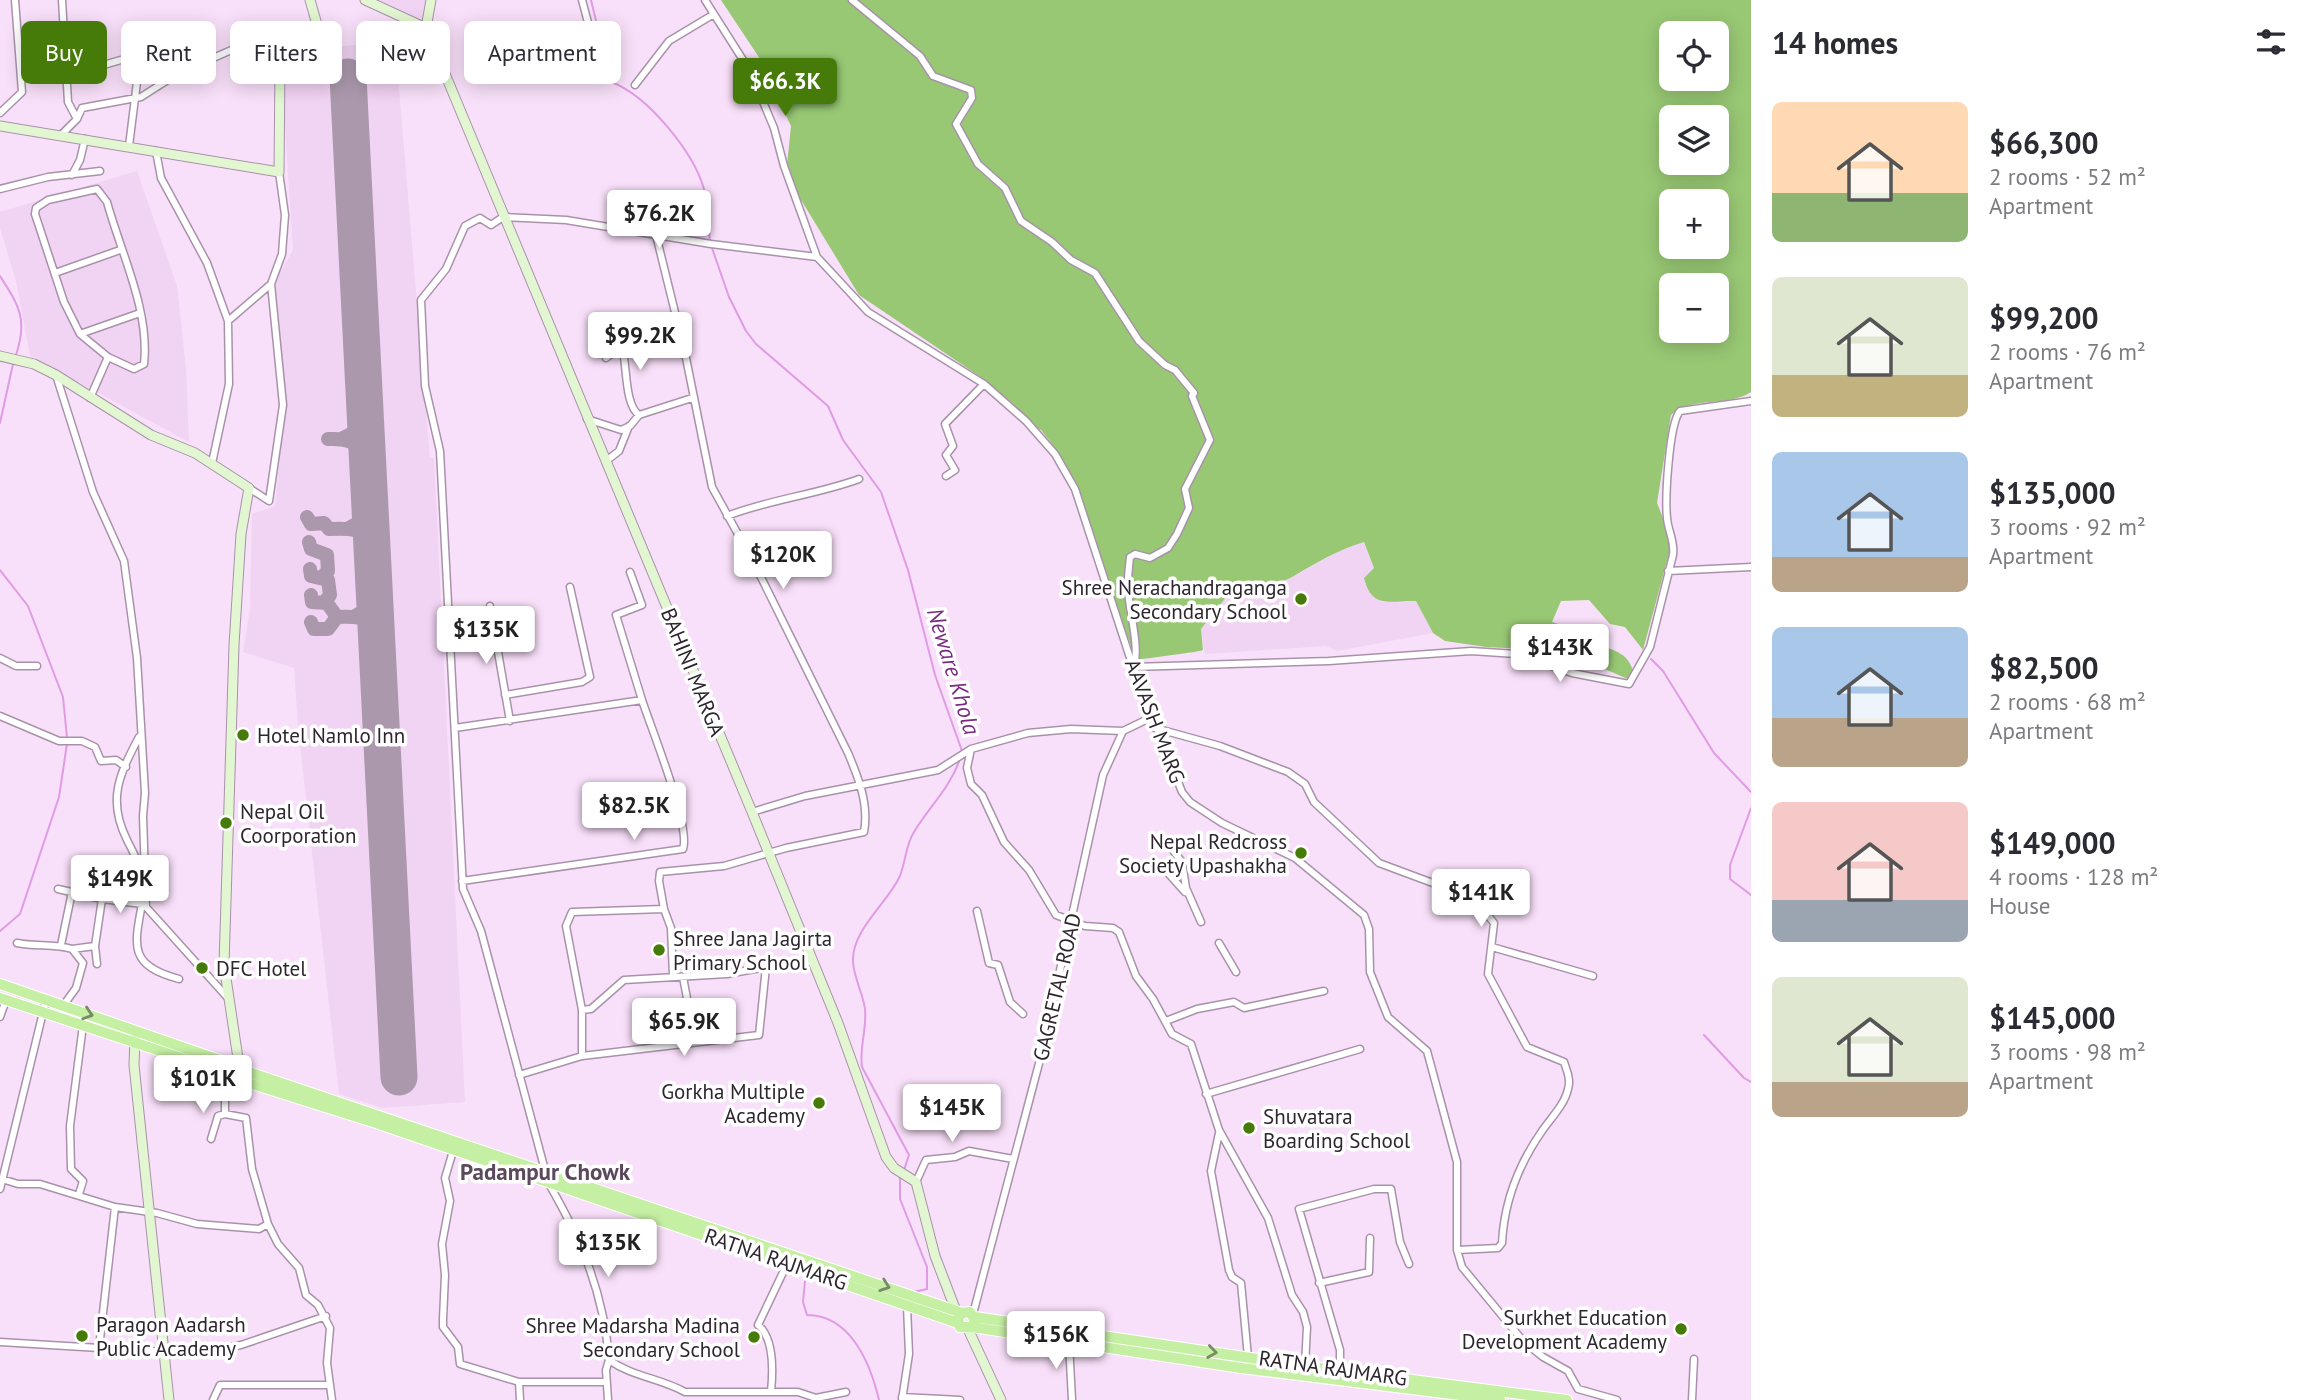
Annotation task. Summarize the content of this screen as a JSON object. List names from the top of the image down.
{
  "streets": {
    "main road": ["RATNA RAJMARG"],
    "street": ["BAHINI MARGA", "AAVASH MARG", "GAGRETAL ROAD"]
  },
  "crossings": [
    ["BAHINI MARGA", "RATNA RAJMARG"],
    ["GAGRETAL ROAD", "RATNA RAJMARG"]
  ],
  "districts": ["Padampur Chowk"],
  "water": ["Neware Khola"],
  "places": [
    "Shree Nerachandraganga Secondary School",
    "Hotel Namlo Inn",
    "Nepal Oil Coorporation",
    "Nepal Redcross Society Upashakha",
    "Shree Jana Jagirta Primary School",
    "DFC Hotel",
    "Gorkha Multiple Academy",
    "Shuvatara Boarding School",
    "Surkhet Education Development Academy",
    "Paragon Aadarsh Public Academy",
    "Shree Madarsha Madina Secondary School"
  ],
  "page": {
    "heading": "14 homes",
    "map_buttons": ["+", "−"],
    "chip": [
      "Buy",
      "Rent",
      "Filters",
      "New",
      "Apartment"
    ],
    "price": [
      "$66.3K",
      "$76.2K",
      "$99.2K",
      "$120K",
      "$135K",
      "$143K",
      "$82.5K",
      "$149K",
      "$141K",
      "$65.9K",
      "$101K",
      "$145K",
      "$135K",
      "$156K"
    ],
    "list": [
      {
        "name": "$66,300",
        "note": "2 rooms · 52 m² · Apartment"
      },
      {
        "name": "$99,200",
        "note": "2 rooms · 76 m² · Apartment"
      },
      {
        "name": "$135,000",
        "note": "3 rooms · 92 m² · Apartment"
      },
      {
        "name": "$82,500",
        "note": "2 rooms · 68 m² · Apartment"
      },
      {
        "name": "$149,000",
        "note": "4 rooms · 128 m² · House"
      },
      {
        "name": "$145,000",
        "note": "3 rooms · 98 m² · Apartment"
      }
    ]
  }
}
